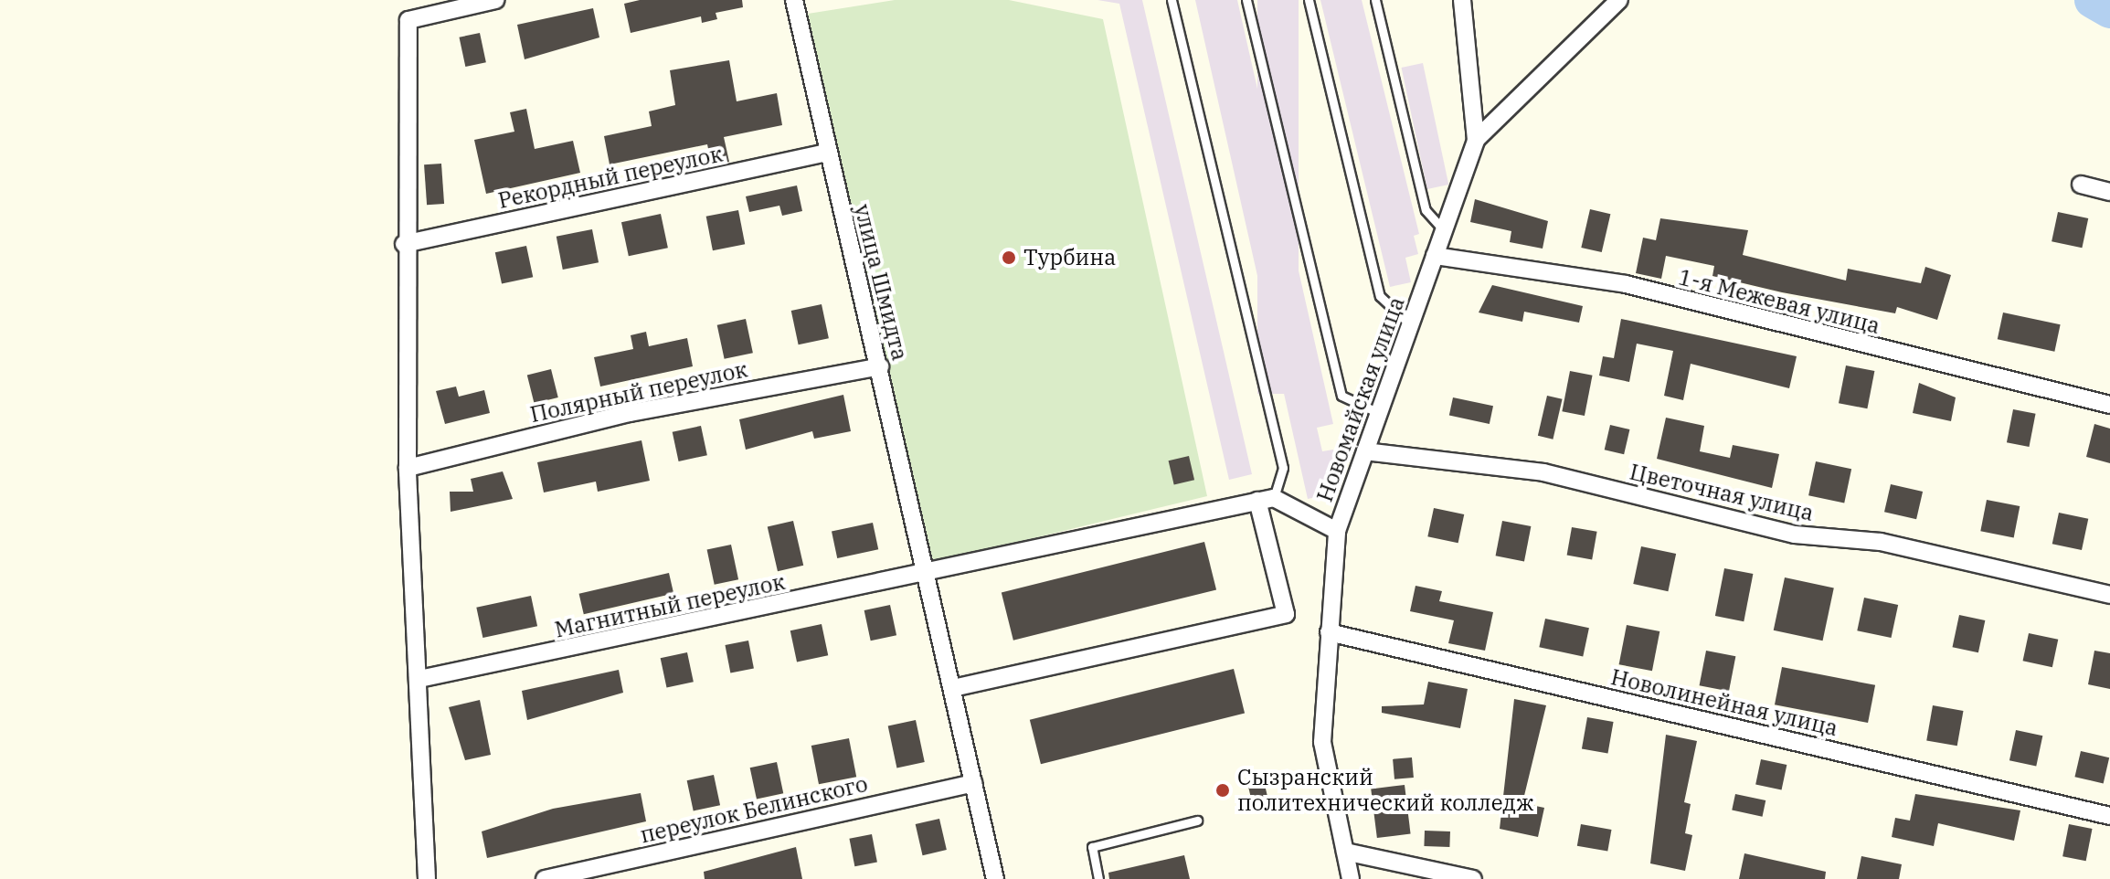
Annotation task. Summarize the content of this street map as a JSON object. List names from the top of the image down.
{
  "streets": {
    "street": [
      "Рекордный переулок",
      "улица Шмидта",
      "1-я Межевая улица",
      "Полярный переулок",
      "Новомайская улица",
      "Цветочная улица",
      "Магнитный переулок",
      "Новолинейная улица",
      "переулок Белинского"
    ]
  },
  "crossings": [
    ["Рекордный переулок", "улица Шмидта"],
    ["улица Шмидта", "Полярный переулок"],
    ["улица Шмидта", "Магнитный переулок"],
    ["улица Шмидта", "переулок Белинского"],
    ["1-я Межевая улица", "Новомайская улица"],
    ["Новомайская улица", "Цветочная улица"],
    ["Новомайская улица", "Новолинейная улица"]
  ],
  "places": ["Турбина", "Сызранский политехнический колледж"]
}
